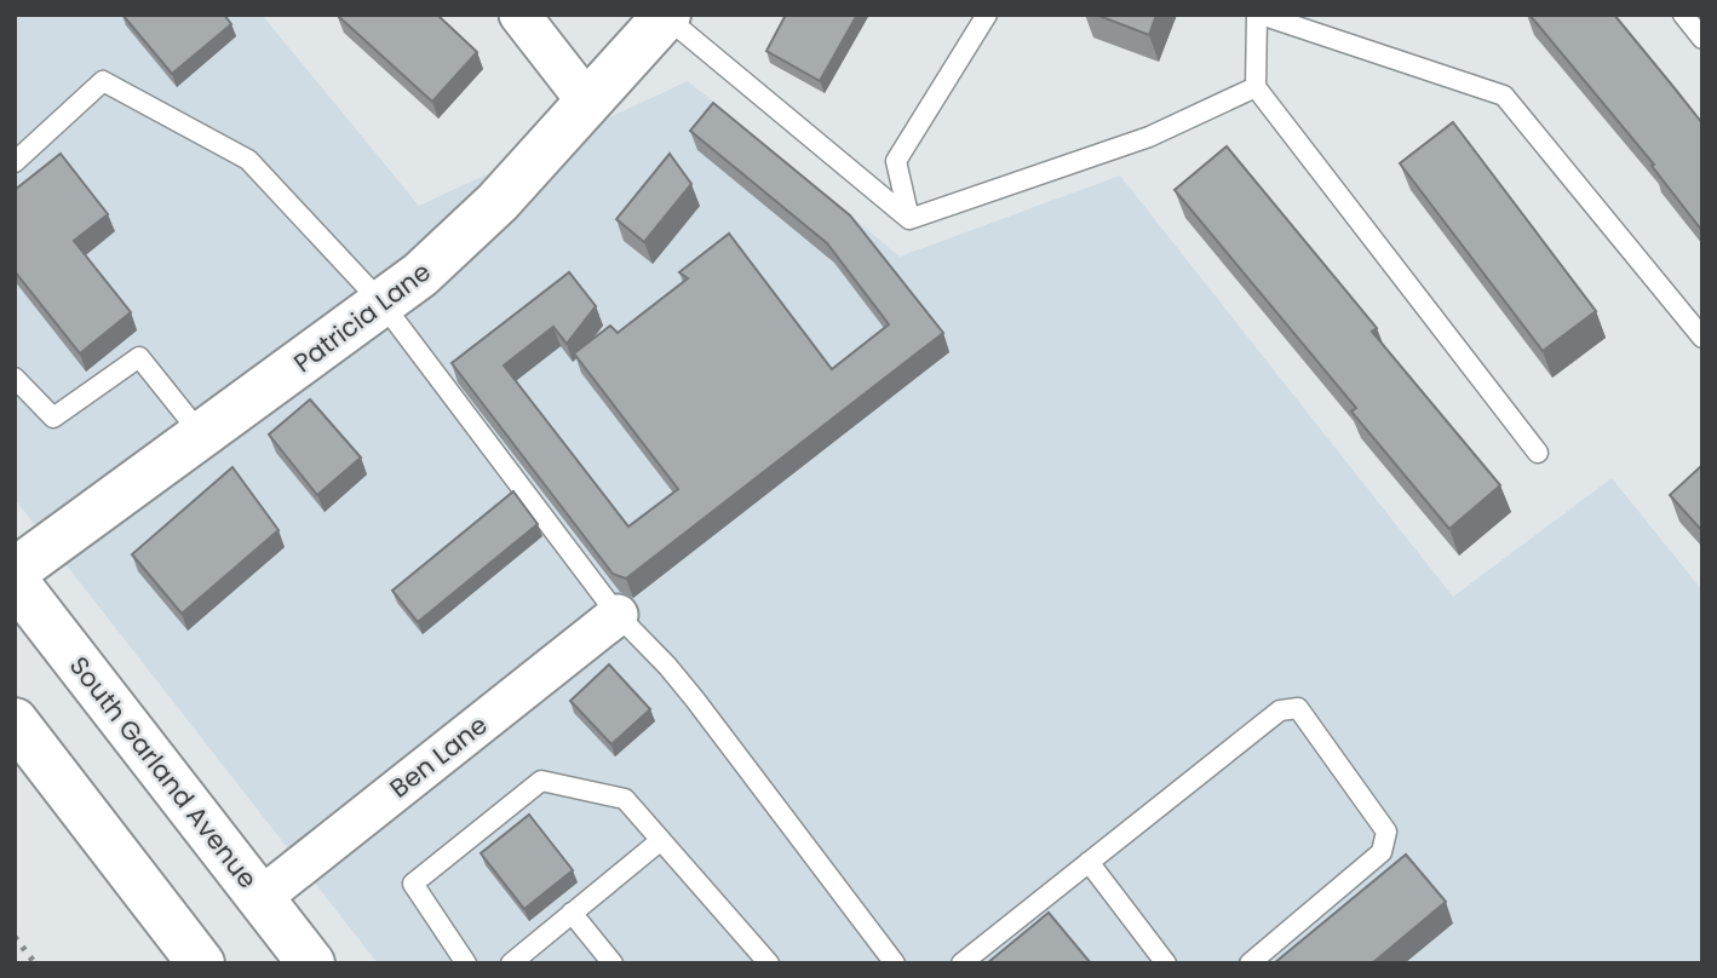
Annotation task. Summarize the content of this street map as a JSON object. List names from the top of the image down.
{
  "streets": {
    "street": ["Patricia Lane", "Ben Lane", "South Garland Avenue"]
  },
  "crossings": [
    ["Ben Lane", "South Garland Avenue"]
  ]
}
